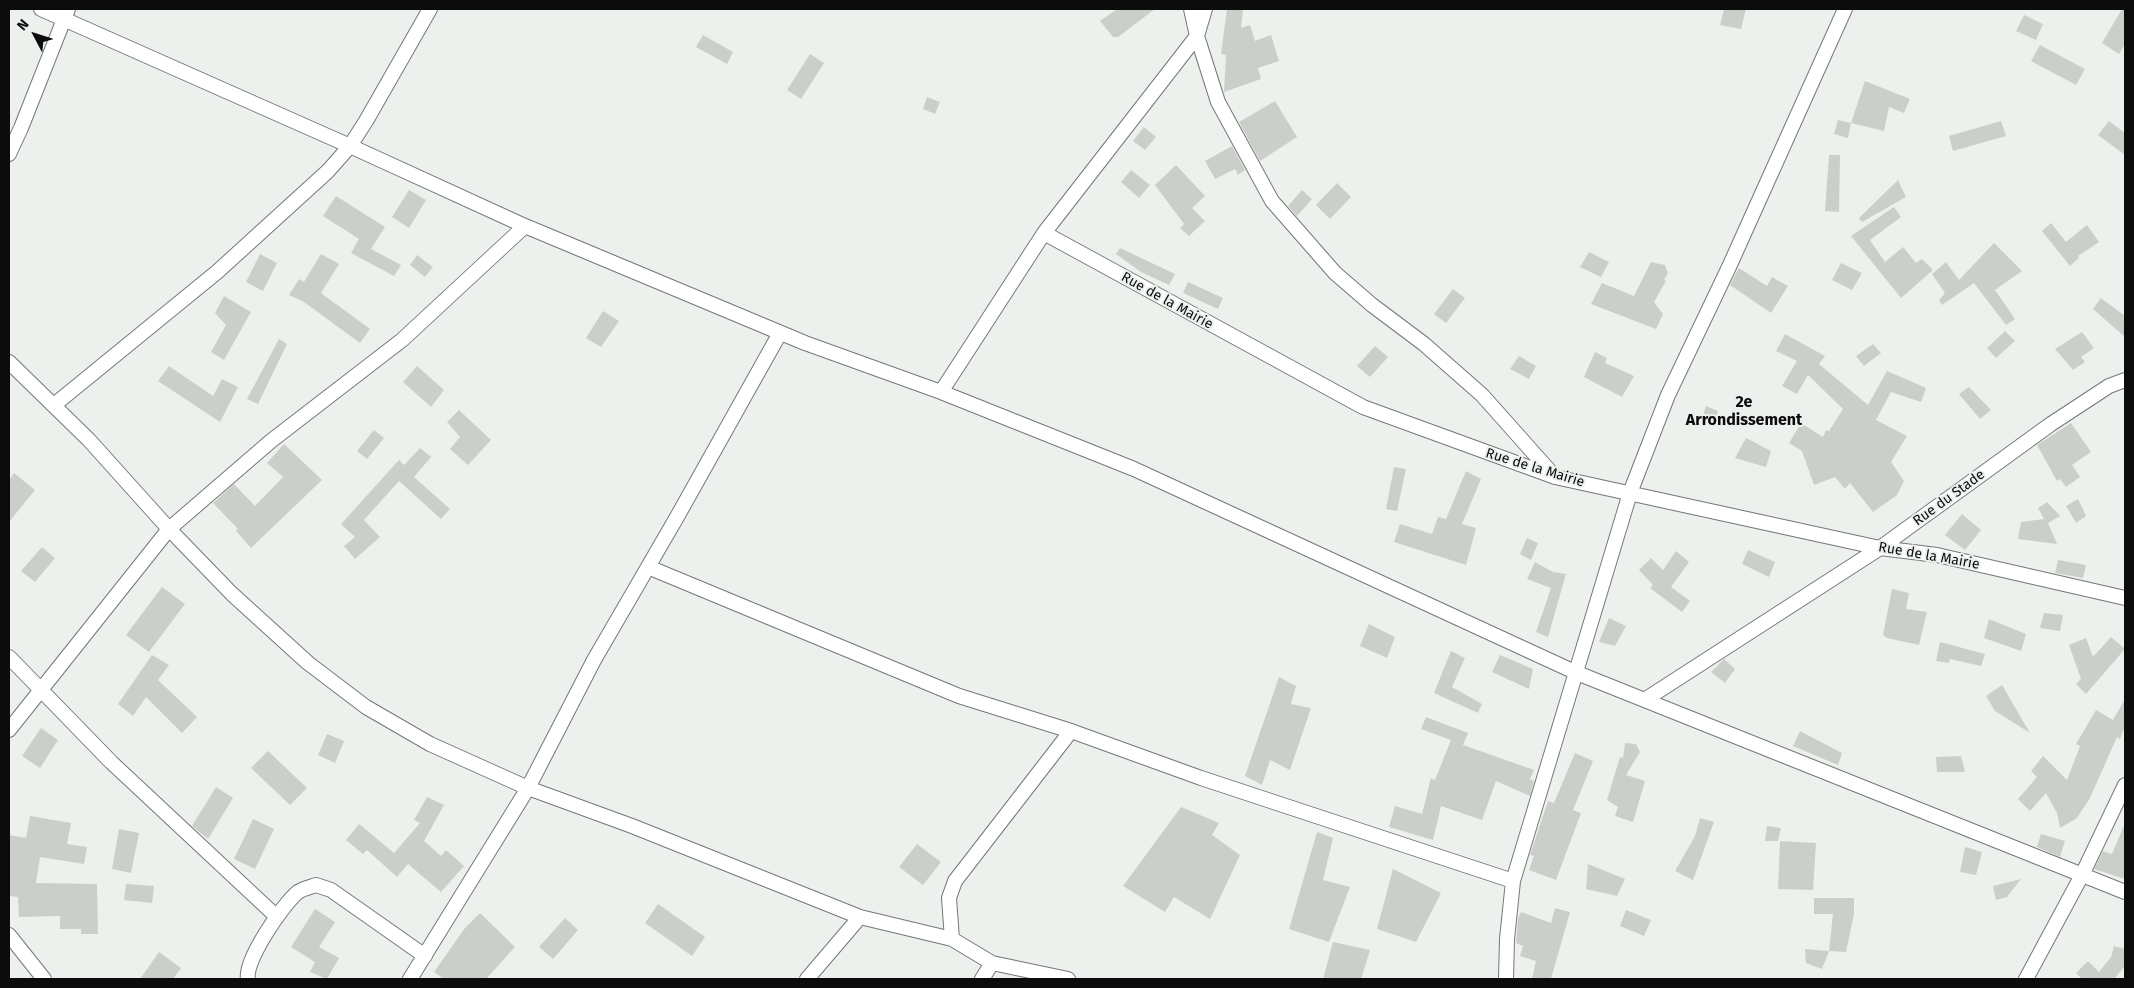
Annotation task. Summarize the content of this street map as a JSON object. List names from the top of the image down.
{
  "streets": {
    "street": ["Rue de la Mairie", "Rue du Stade"]
  },
  "crossings": [
    ["Rue de la Mairie", "Rue du Stade"]
  ],
  "districts": ["2e Arrondissement"],
  "north": "top left"
}
